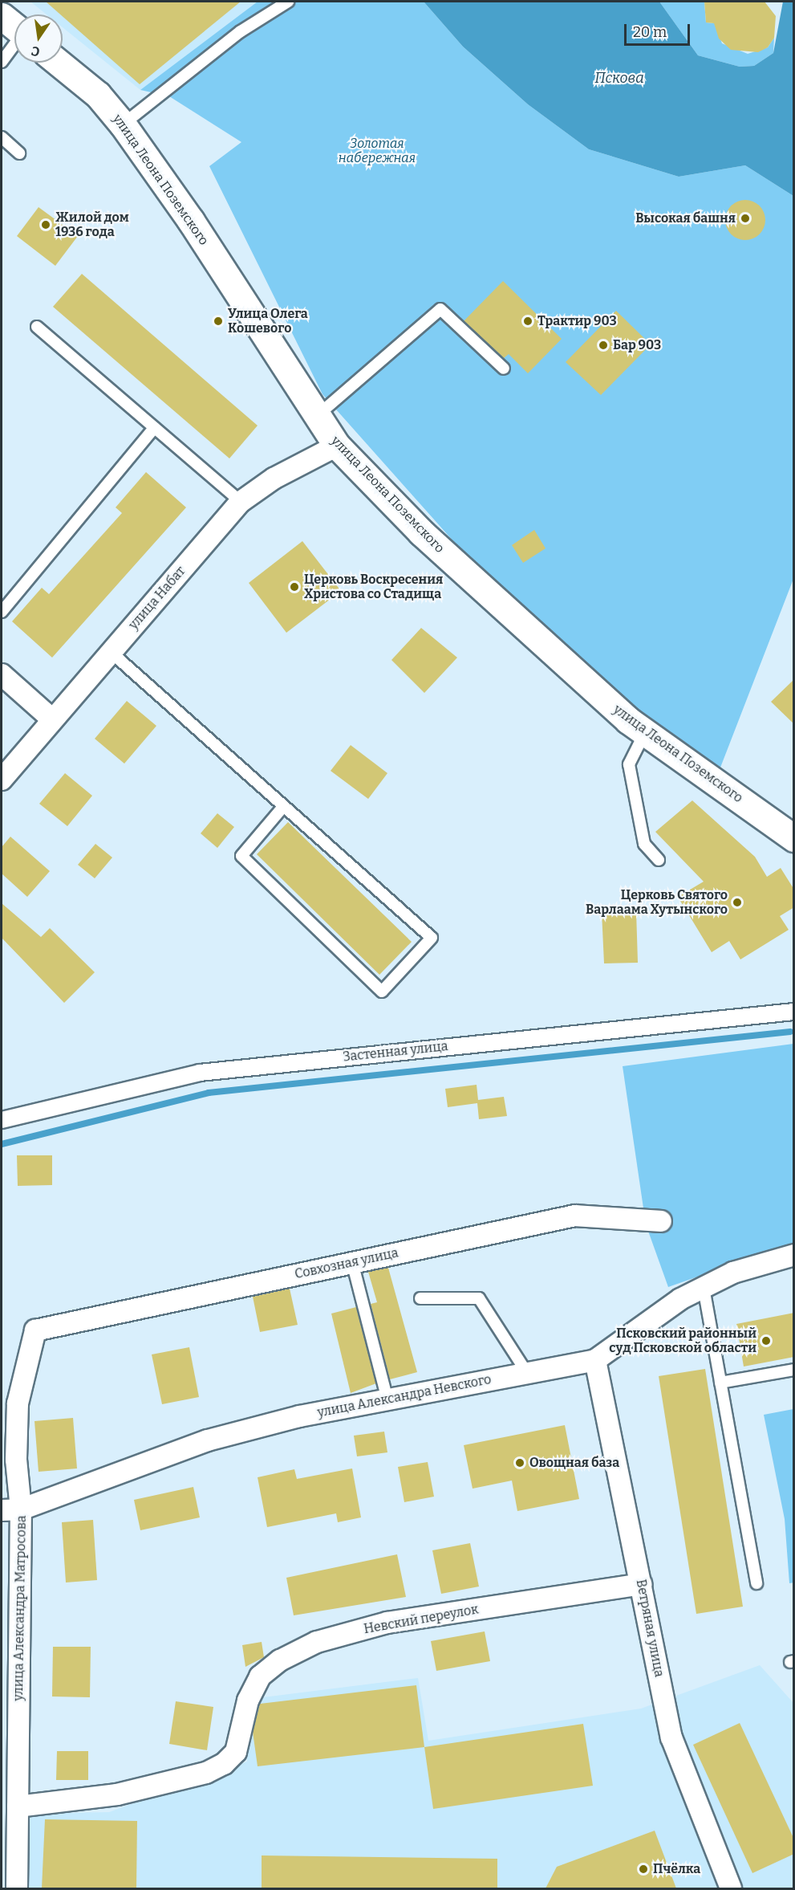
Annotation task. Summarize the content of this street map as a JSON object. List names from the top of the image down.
{
  "streets": {
    "main road": ["улица Леона Поземского"],
    "street": [
      "улица Набат",
      "Застенная улица",
      "Совхозная улица",
      "улица Александра Невского",
      "улица Александра Матросова",
      "Невский переулок",
      "Ветряная улица"
    ]
  },
  "crossings": [
    ["улица Леона Поземского", "улица Набат"],
    ["Совхозная улица", "улица Александра Матросова"],
    ["улица Александра Невского", "улица Александра Матросова"],
    ["улица Александра Невского", "Ветряная улица"],
    ["улица Александра Матросова", "Невский переулок"],
    ["Невский переулок", "Ветряная улица"]
  ],
  "water": ["Пскова"],
  "parks": ["Золотая набережная"],
  "places": [
    "Высокая башня",
    "Жилой дом 1936 года",
    "Улица Олега Кошевого",
    "Трактир 903",
    "Бар 903",
    "Церковь Воскресения Христова со Стадища",
    "Церковь Святого Варлаама Хутынского",
    "Псковский районный суд Псковской области",
    "Овощная база",
    "Пчёлка"
  ],
  "scale_bar": "20 m",
  "north": "bottom"
}
